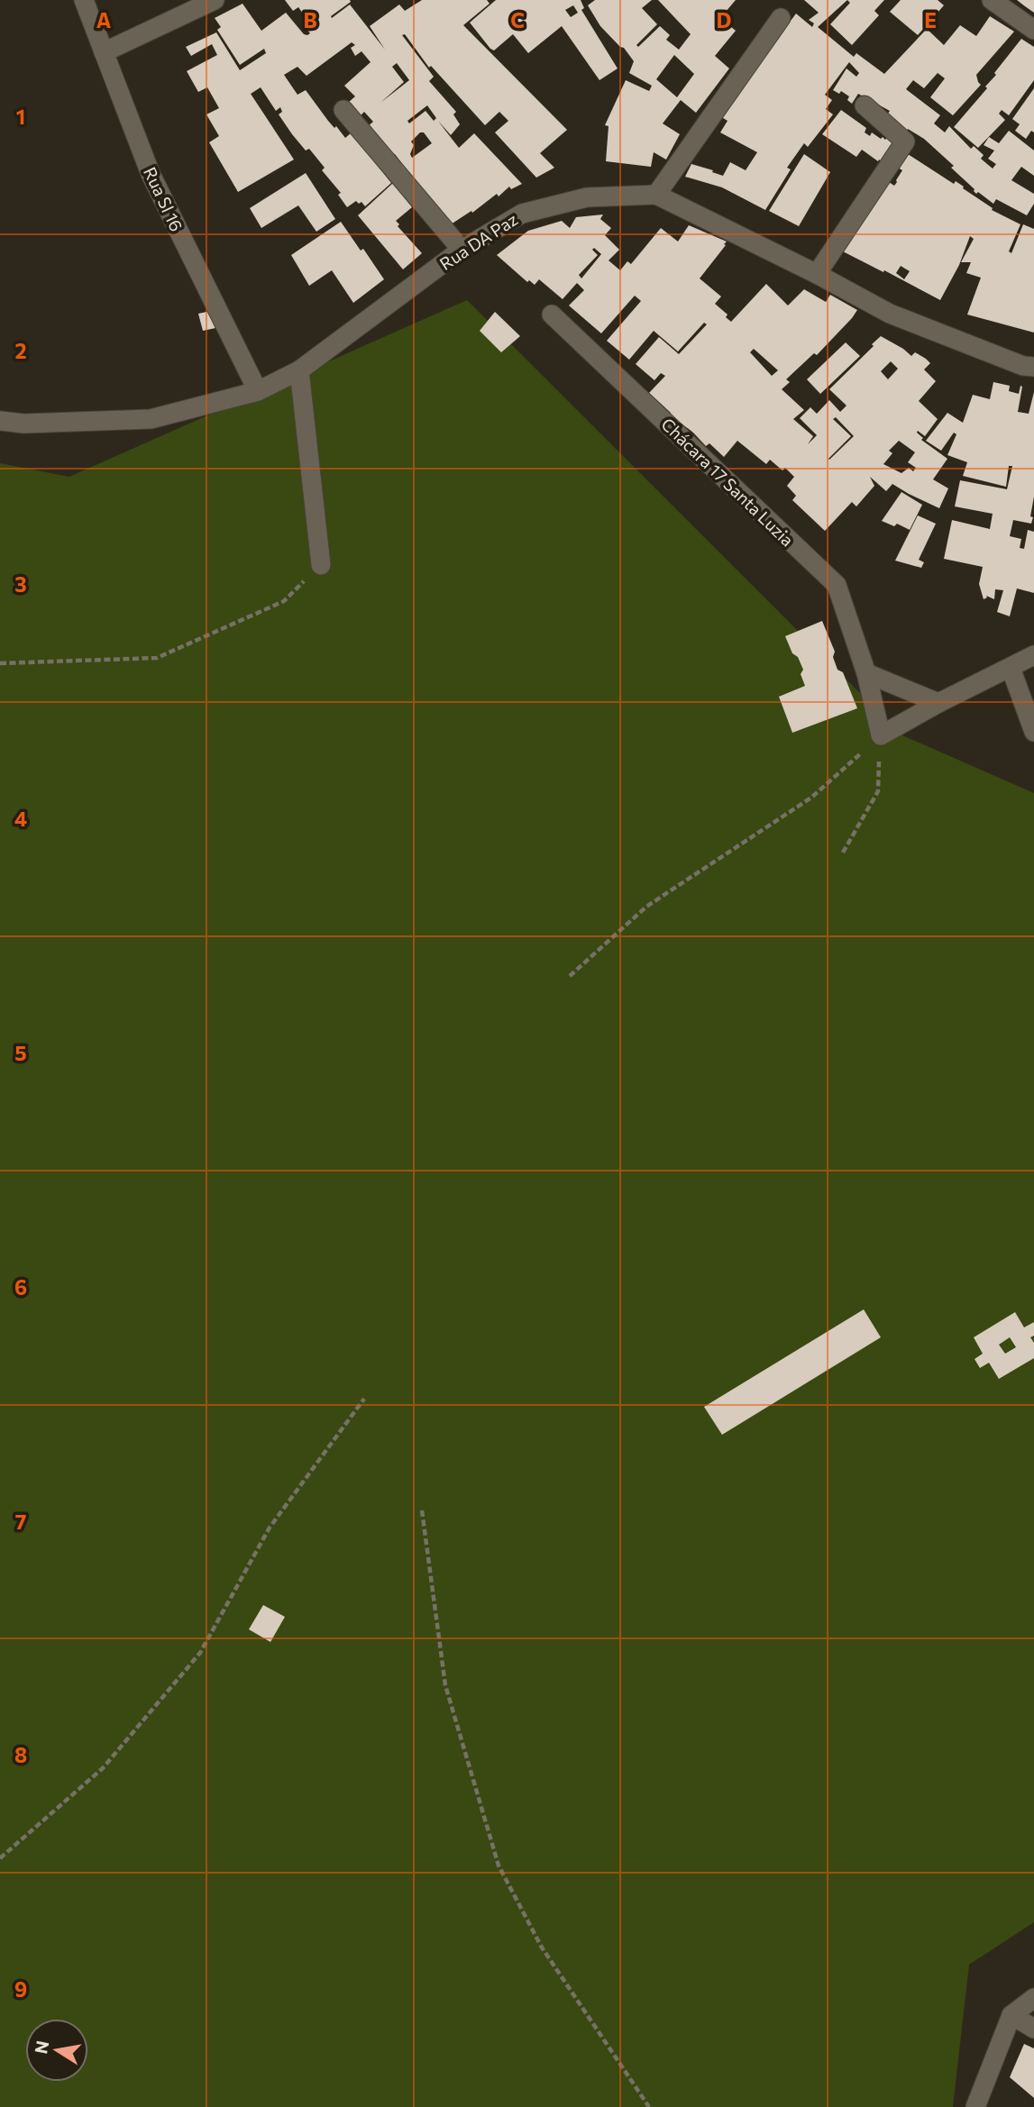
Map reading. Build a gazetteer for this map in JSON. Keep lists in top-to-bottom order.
{
  "streets": {
    "street": ["Rua Sl 16", "Rua DA Paz", "Chácara 17 Santa Luzia"]
  },
  "crossings": [
    ["Rua Sl 16", "Rua DA Paz"]
  ],
  "north": "left",
  "grid": {
    "columns": [
      "A",
      "B",
      "C",
      "D",
      "E"
    ],
    "rows": [
      "1",
      "2",
      "3",
      "4",
      "5",
      "6",
      "7",
      "8",
      "9"
    ]
  }
}
